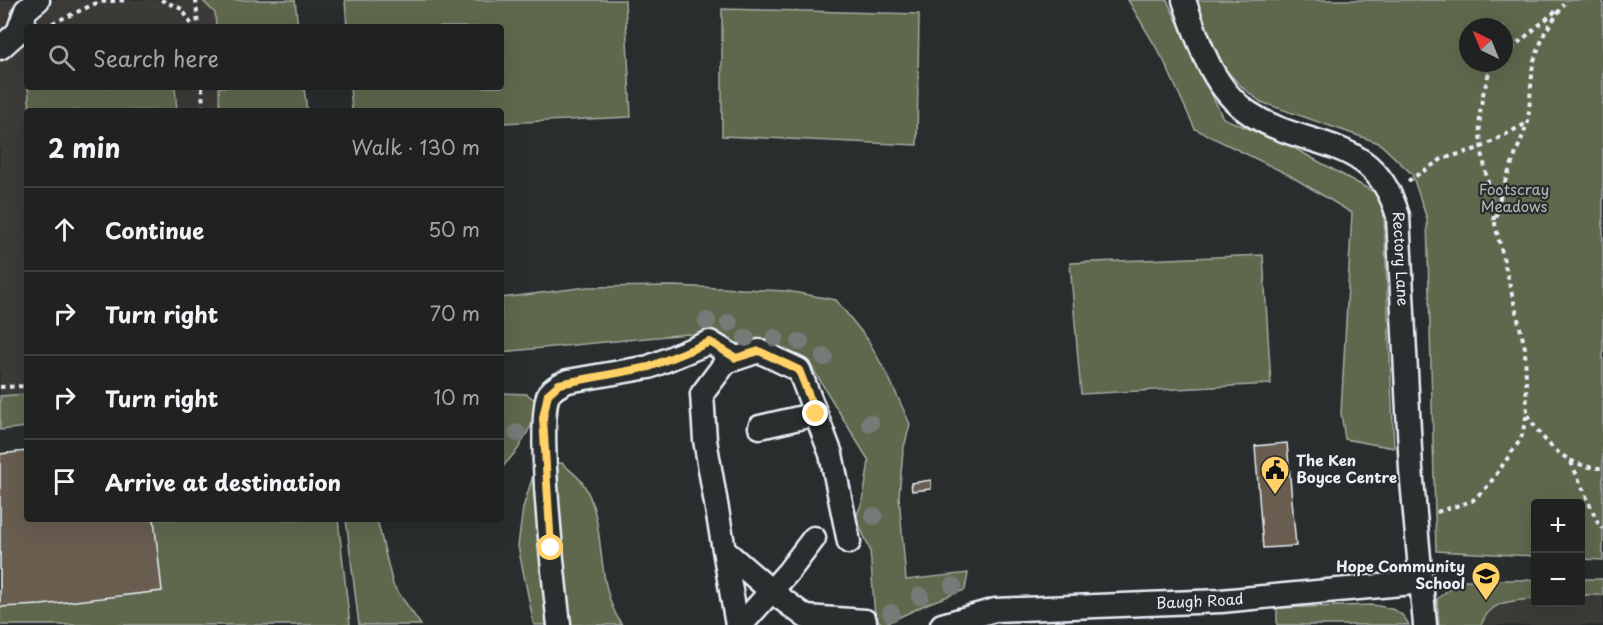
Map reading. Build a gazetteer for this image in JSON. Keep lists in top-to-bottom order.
{
  "streets": {
    "street": ["Rectory Lane", "Baugh Road"]
  },
  "crossings": [
    ["Rectory Lane", "Baugh Road"]
  ],
  "parks": ["Footscray Meadows"],
  "places": {
    "public building": ["The Ken Boyce Centre"],
    "school or university": ["Hope Community School"]
  },
  "north": "top left",
  "page": {
    "search": "Search here",
    "heading": ["2 min", "Walk · 130 m"],
    "list": [
      ["Continue", "50 m"],
      ["Turn right", "70 m"],
      ["Turn right", "10 m"],
      "Arrive at destination"
    ],
    "map_buttons": ["+", "−"]
  }
}
